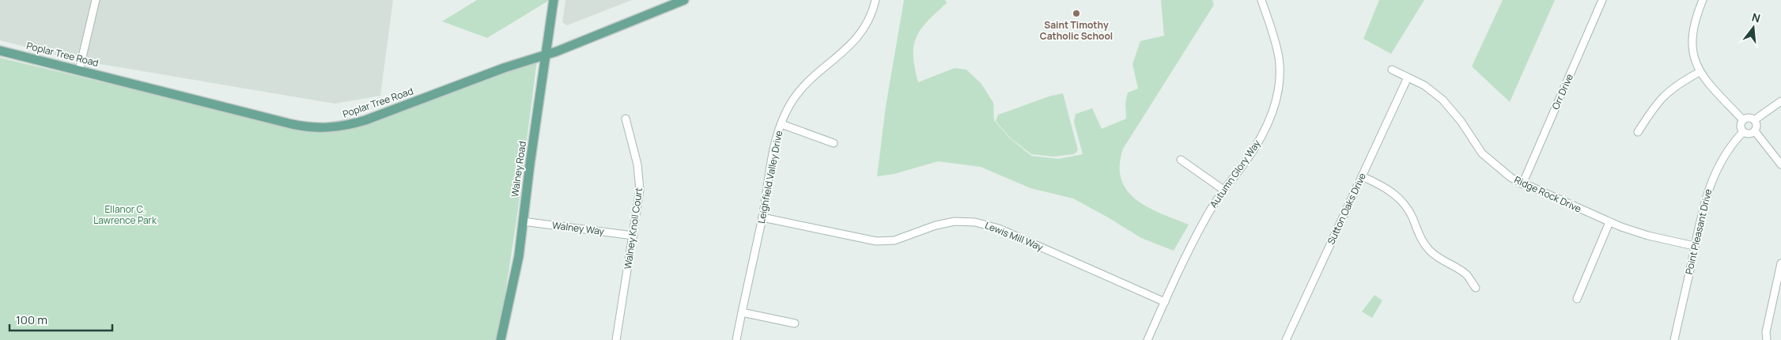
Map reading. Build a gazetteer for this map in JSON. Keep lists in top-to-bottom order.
{
  "streets": {
    "main road": ["Poplar Tree Road", "Walney Road"],
    "street": [
      "Orr Drive",
      "Autumn Glory Way",
      "Leighfield Valley Drive",
      "Ridge Rock Drive",
      "Sutton Oaks Drive",
      "Walney Way",
      "Walney Knoll Court",
      "Point Pleasant Drive",
      "Lewis Mill Way"
    ]
  },
  "crossings": [
    ["Poplar Tree Road", "Walney Road"],
    ["Orr Drive", "Ridge Rock Drive"],
    ["Walney Road", "Walney Way"],
    ["Autumn Glory Way", "Lewis Mill Way"],
    ["Leighfield Valley Drive", "Lewis Mill Way"],
    ["Ridge Rock Drive", "Sutton Oaks Drive"],
    ["Ridge Rock Drive", "Point Pleasant Drive"],
    ["Walney Way", "Walney Knoll Court"]
  ],
  "parks": ["Ellanor C. Lawrence Park"],
  "places": ["Saint Timothy Catholic School"],
  "scale_bar": "100 m",
  "north": "top"
}
